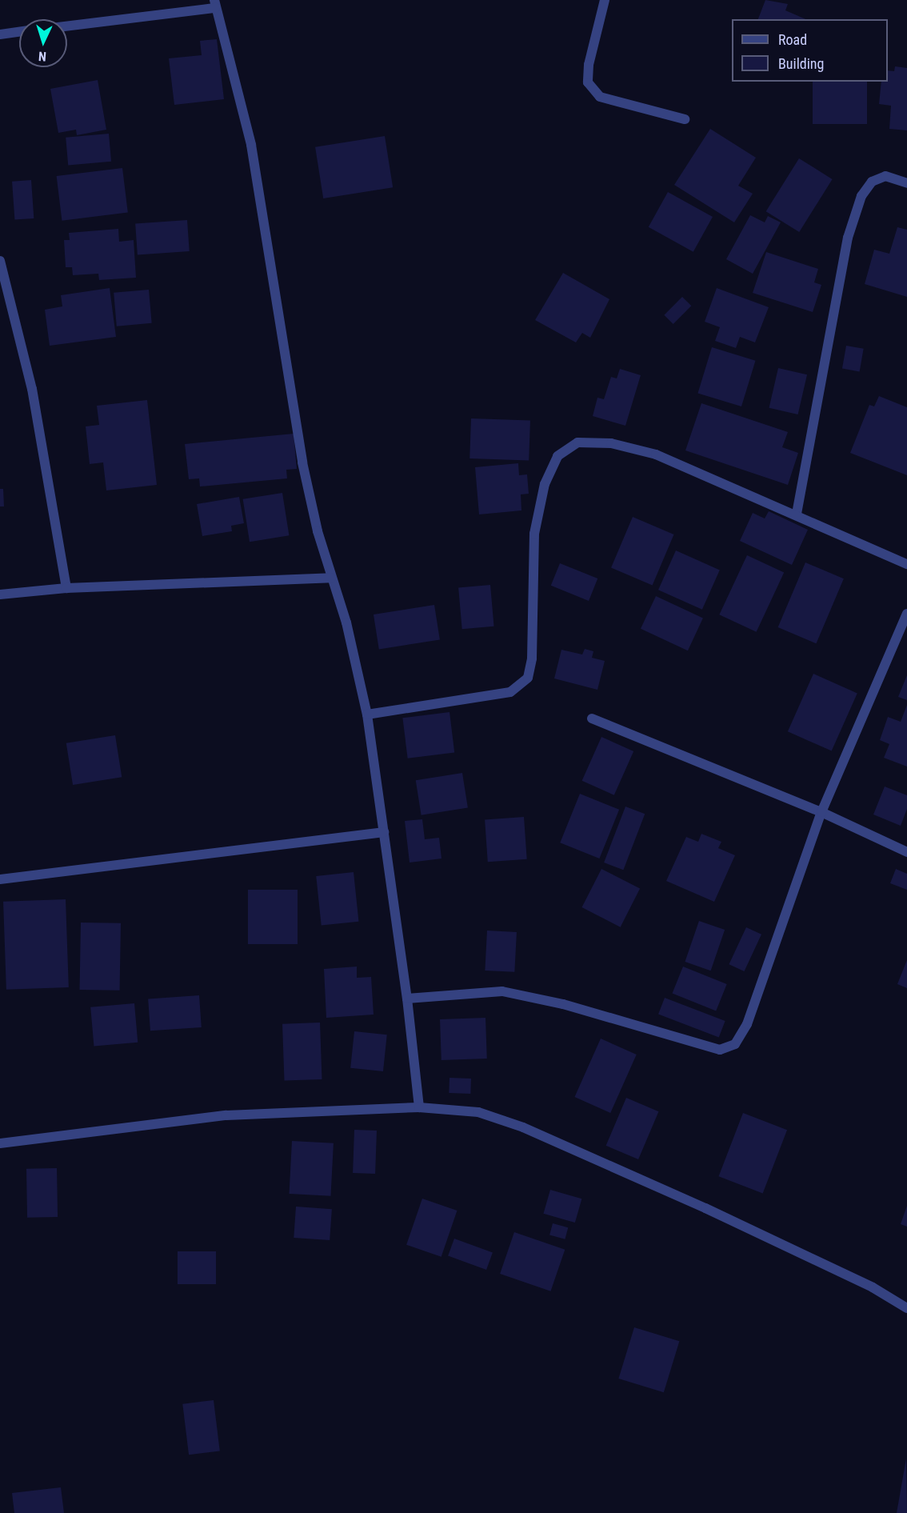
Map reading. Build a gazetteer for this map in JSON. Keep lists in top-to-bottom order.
{
  "legend": ["Road", "Building"],
  "north": "bottom"
}
